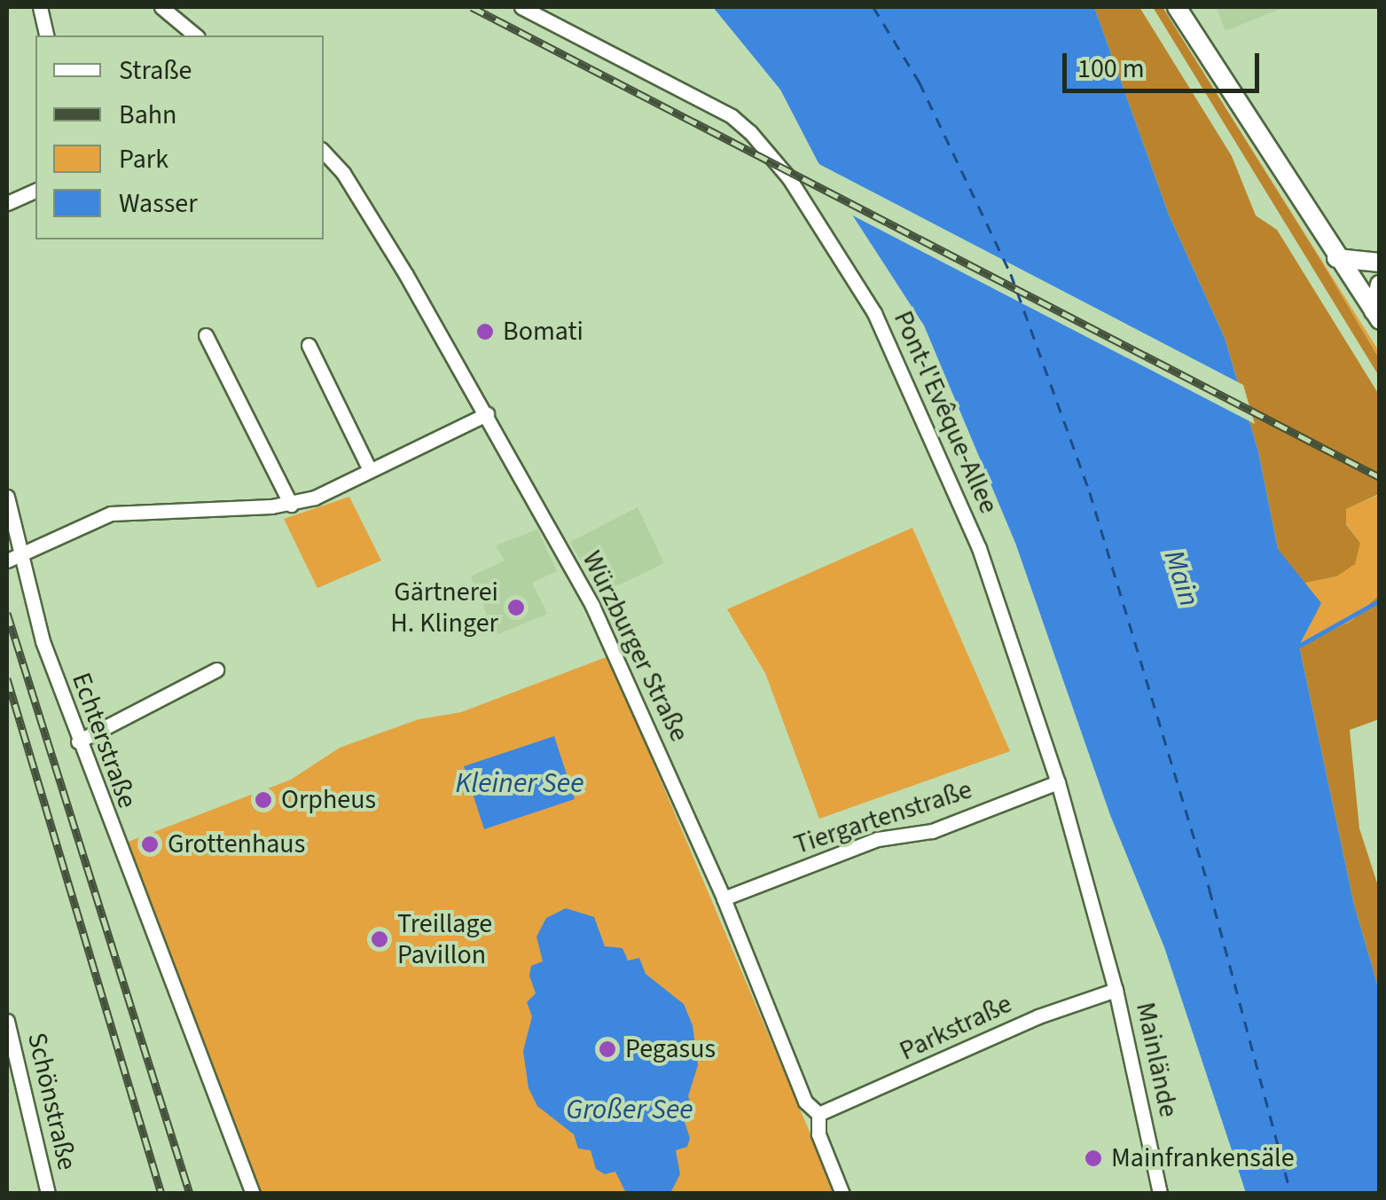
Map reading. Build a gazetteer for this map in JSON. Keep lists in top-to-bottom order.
{
  "streets": {
    "street": [
      "Pont-l'Evêque-Allee",
      "Würzburger Straße",
      "Echterstraße",
      "Tiergartenstraße",
      "Parkstraße",
      "Mainlände",
      "Schönstraße"
    ]
  },
  "crossings": [
    ["Pont-l'Evêque-Allee", "Tiergartenstraße"],
    ["Pont-l'Evêque-Allee", "Parkstraße"],
    ["Pont-l'Evêque-Allee", "Mainlände"],
    ["Würzburger Straße", "Tiergartenstraße"],
    ["Würzburger Straße", "Parkstraße"],
    ["Parkstraße", "Mainlände"]
  ],
  "water": ["Main", "Kleiner See", "Großer See"],
  "places": [
    "Bomati",
    "Gärtnerei H. Klinger",
    "Orpheus",
    "Grottenhaus",
    "Treillage Pavillon",
    "Pegasus",
    "Mainfrankensäle"
  ],
  "legend": [
    "Straße",
    "Bahn",
    "Park",
    "Wasser"
  ],
  "scale_bar": "100 m"
}
